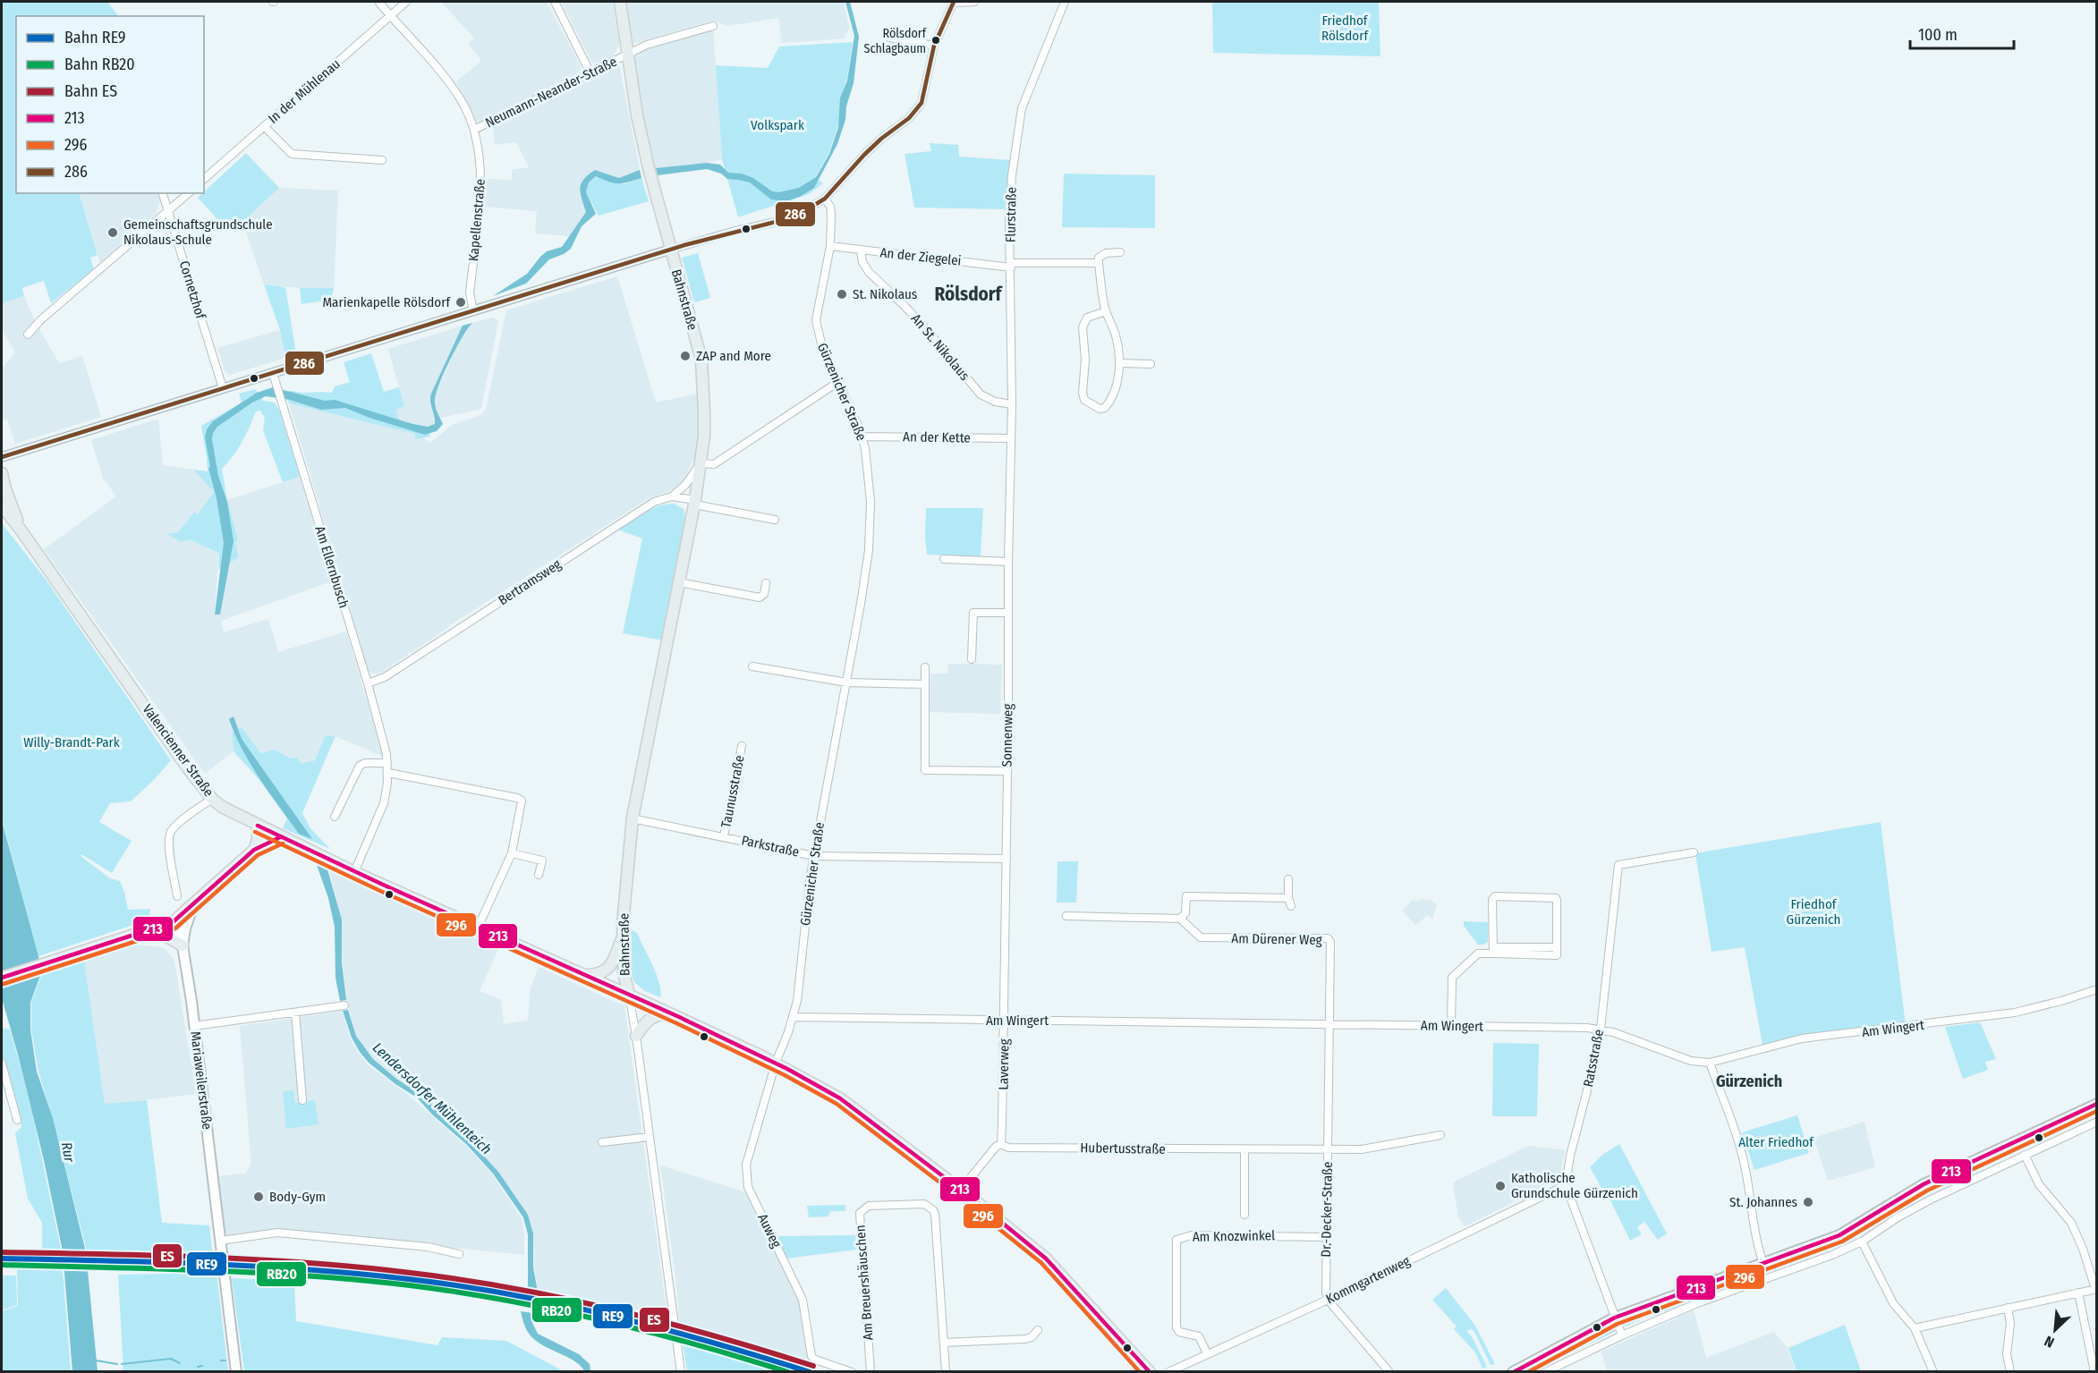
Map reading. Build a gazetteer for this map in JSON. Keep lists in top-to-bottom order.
{
  "streets": {
    "main road": ["Bahnstraße", "Valencienner Straße", "Mariaweilerstraße"],
    "street": [
      "In der Mühlenau",
      "Neumann-Neander-Straße",
      "Flurstraße",
      "Kapellenstraße",
      "An der Ziegelei",
      "Cornetzhof",
      "An St. Nikolaus",
      "Gürzenicher Straße",
      "An der Kette",
      "Am Ellernbusch",
      "Bertramsweg",
      "Sonnenweg",
      "Taunusstraße",
      "Parkstraße",
      "Am Dürener Weg",
      "Am Wingert",
      "Ratsstraße",
      "Laverweg",
      "Hubertusstraße",
      "Dr.-Decker-Straße",
      "Auweg",
      "Am Knozwinkel",
      "Kommgartenweg",
      "Am Breuershäuschen"
    ]
  },
  "crossings": [
    ["In der Mühlenau", "Kapellenstraße"],
    ["Neumann-Neander-Straße", "Kapellenstraße"],
    ["Neumann-Neander-Straße", "Bahnstraße"],
    ["Flurstraße", "An der Ziegelei"],
    ["Flurstraße", "An St. Nikolaus"],
    ["Flurstraße", "An der Kette"],
    ["Flurstraße", "Sonnenweg"],
    ["An der Ziegelei", "An St. Nikolaus"],
    ["An der Ziegelei", "Gürzenicher Straße"],
    ["Bahnstraße", "Valencienner Straße"],
    ["Bahnstraße", "Parkstraße"],
    ["Gürzenicher Straße", "An der Kette"],
    ["Gürzenicher Straße", "Valencienner Straße"],
    ["Gürzenicher Straße", "Parkstraße"],
    ["Gürzenicher Straße", "Am Wingert"],
    ["Gürzenicher Straße", "Auweg"],
    ["An der Kette", "Sonnenweg"],
    ["Am Ellernbusch", "Bertramsweg"],
    ["Am Ellernbusch", "Valencienner Straße"],
    ["Sonnenweg", "Parkstraße"],
    ["Sonnenweg", "Laverweg"],
    ["Valencienner Straße", "Auweg"],
    ["Taunusstraße", "Parkstraße"],
    ["Parkstraße", "Laverweg"],
    ["Am Dürener Weg", "Am Wingert"],
    ["Am Dürener Weg", "Dr.-Decker-Straße"],
    ["Am Wingert", "Ratsstraße"],
    ["Am Wingert", "Laverweg"],
    ["Am Wingert", "Dr.-Decker-Straße"],
    ["Ratsstraße", "Kommgartenweg"],
    ["Laverweg", "Hubertusstraße"],
    ["Hubertusstraße", "Dr.-Decker-Straße"],
    ["Dr.-Decker-Straße", "Am Knozwinkel"],
    ["Dr.-Decker-Straße", "Kommgartenweg"],
    ["Am Knozwinkel", "Kommgartenweg"]
  ],
  "districts": ["Rölsdorf", "Gürzenich"],
  "water": ["Lendersdorfer Mühlenteich", "Rur"],
  "parks": [
    "Friedhof Rölsdorf",
    "Volkspark",
    "Willy-Brandt-Park",
    "Friedhof Gürzenich",
    "Alter Friedhof"
  ],
  "places": [
    "Rölsdorf Schlagbaum",
    "Gemeinschaftsgrundschule Nikolaus-Schule",
    "St. Nikolaus",
    "Marienkapelle Rölsdorf",
    "ZAP and More",
    "Katholische Grundschule Gürzenich",
    "Body-Gym",
    "St. Johannes"
  ],
  "lines": [
    "transit line 286",
    "transit line 213",
    "transit line 296",
    "rail line ES",
    "rail line RE9",
    "rail line RB20"
  ],
  "legend": [
    "Bahn RE9",
    "Bahn RB20",
    "Bahn ES",
    "213",
    "296",
    "286"
  ],
  "scale_bar": "100 m",
  "north": "bottom left"
}
